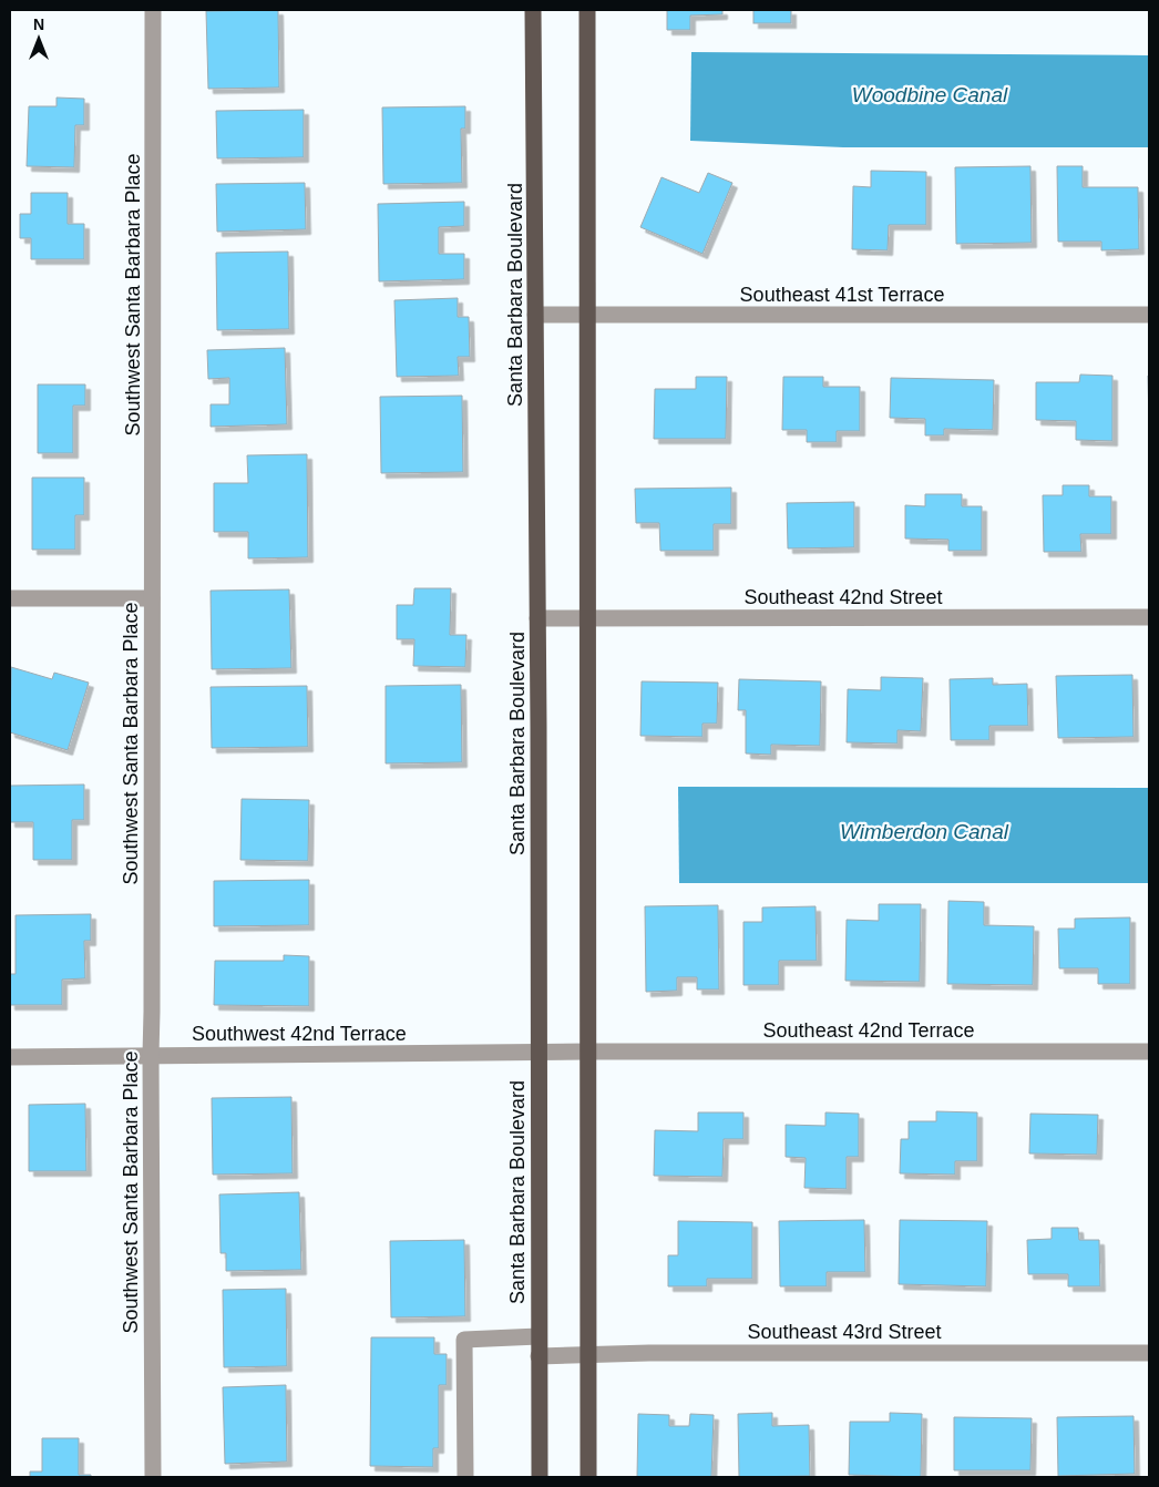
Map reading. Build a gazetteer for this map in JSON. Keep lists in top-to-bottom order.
{
  "streets": {
    "main road": ["Santa Barbara Boulevard"],
    "street": [
      "Southwest Santa Barbara Place",
      "Southeast 41st Terrace",
      "Southeast 42nd Street",
      "Southeast 42nd Terrace",
      "Southwest 42nd Terrace",
      "Southeast 43rd Street"
    ]
  },
  "crossings": [
    ["Southwest Santa Barbara Place", "Southwest 42nd Terrace"],
    ["Santa Barbara Boulevard", "Southeast 41st Terrace"],
    ["Santa Barbara Boulevard", "Southeast 42nd Street"],
    ["Santa Barbara Boulevard", "Southwest 42nd Terrace"],
    ["Santa Barbara Boulevard", "Southeast 43rd Street"],
    ["Southeast 42nd Terrace", "Southwest 42nd Terrace"]
  ],
  "water": ["Woodbine Canal", "Wimberdon Canal"],
  "north": "top"
}
